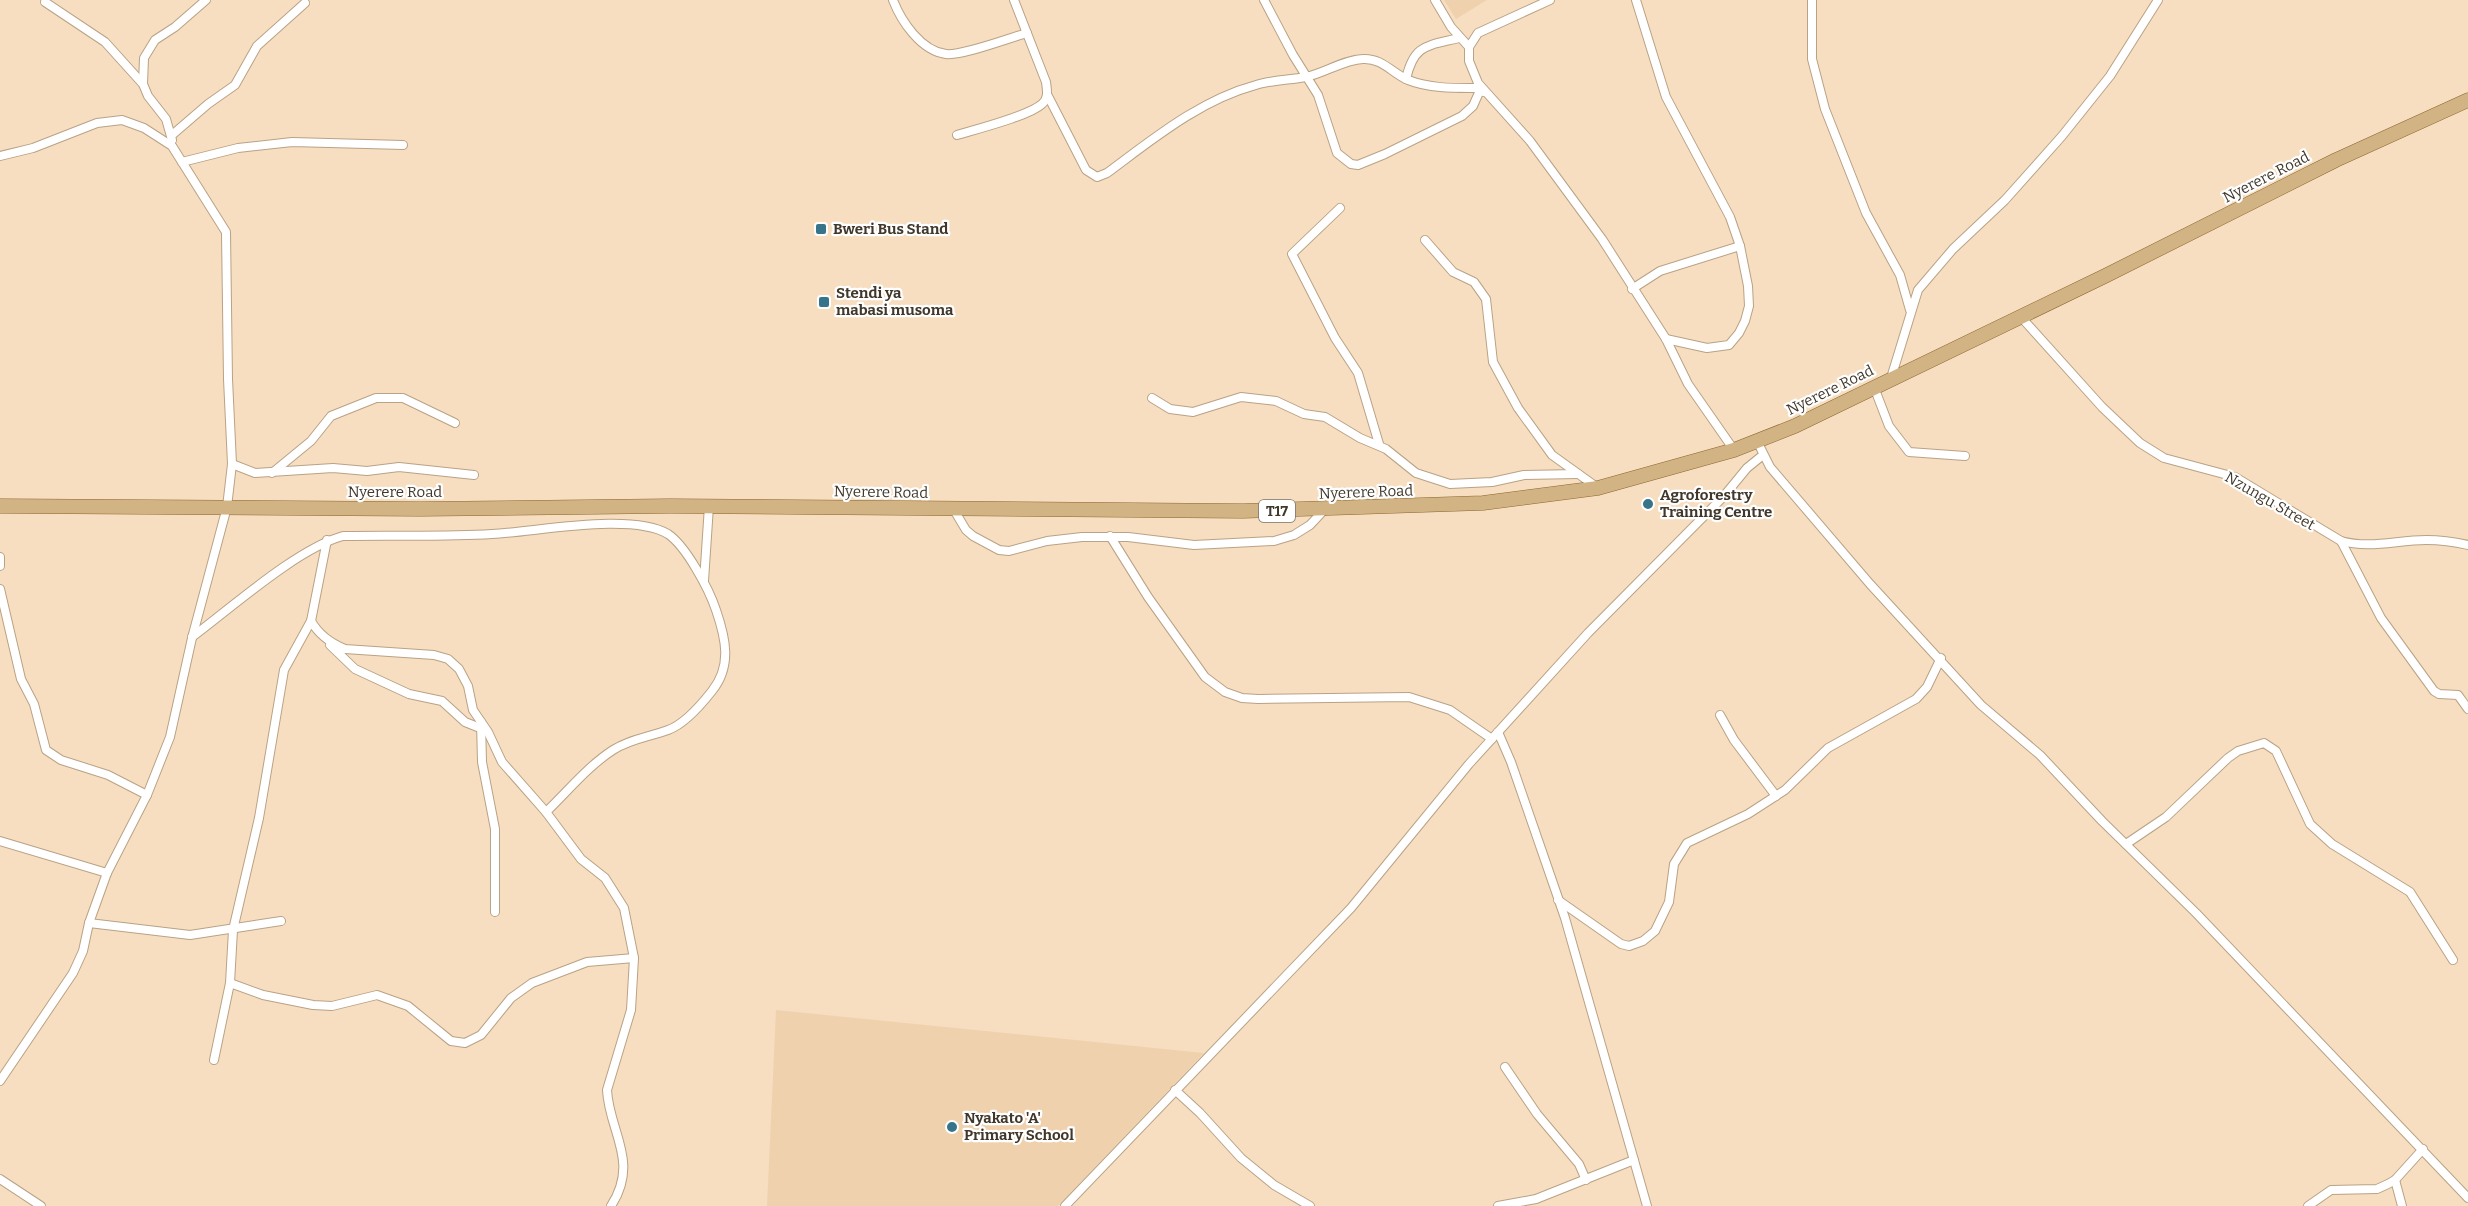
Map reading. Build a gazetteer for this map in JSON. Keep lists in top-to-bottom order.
{
  "streets": {
    "main road": ["Nyerere Road", "T17"],
    "street": ["Nzungu Street"]
  },
  "crossings": [
    ["Nyerere Road", "Nzungu Street"]
  ],
  "places": {
    "transit": ["Bweri Bus Stand", "Stendi ya mabasi musoma"],
    "other": ["Agroforestry Training Centre", "Nyakato 'A' Primary School"]
  }
}
